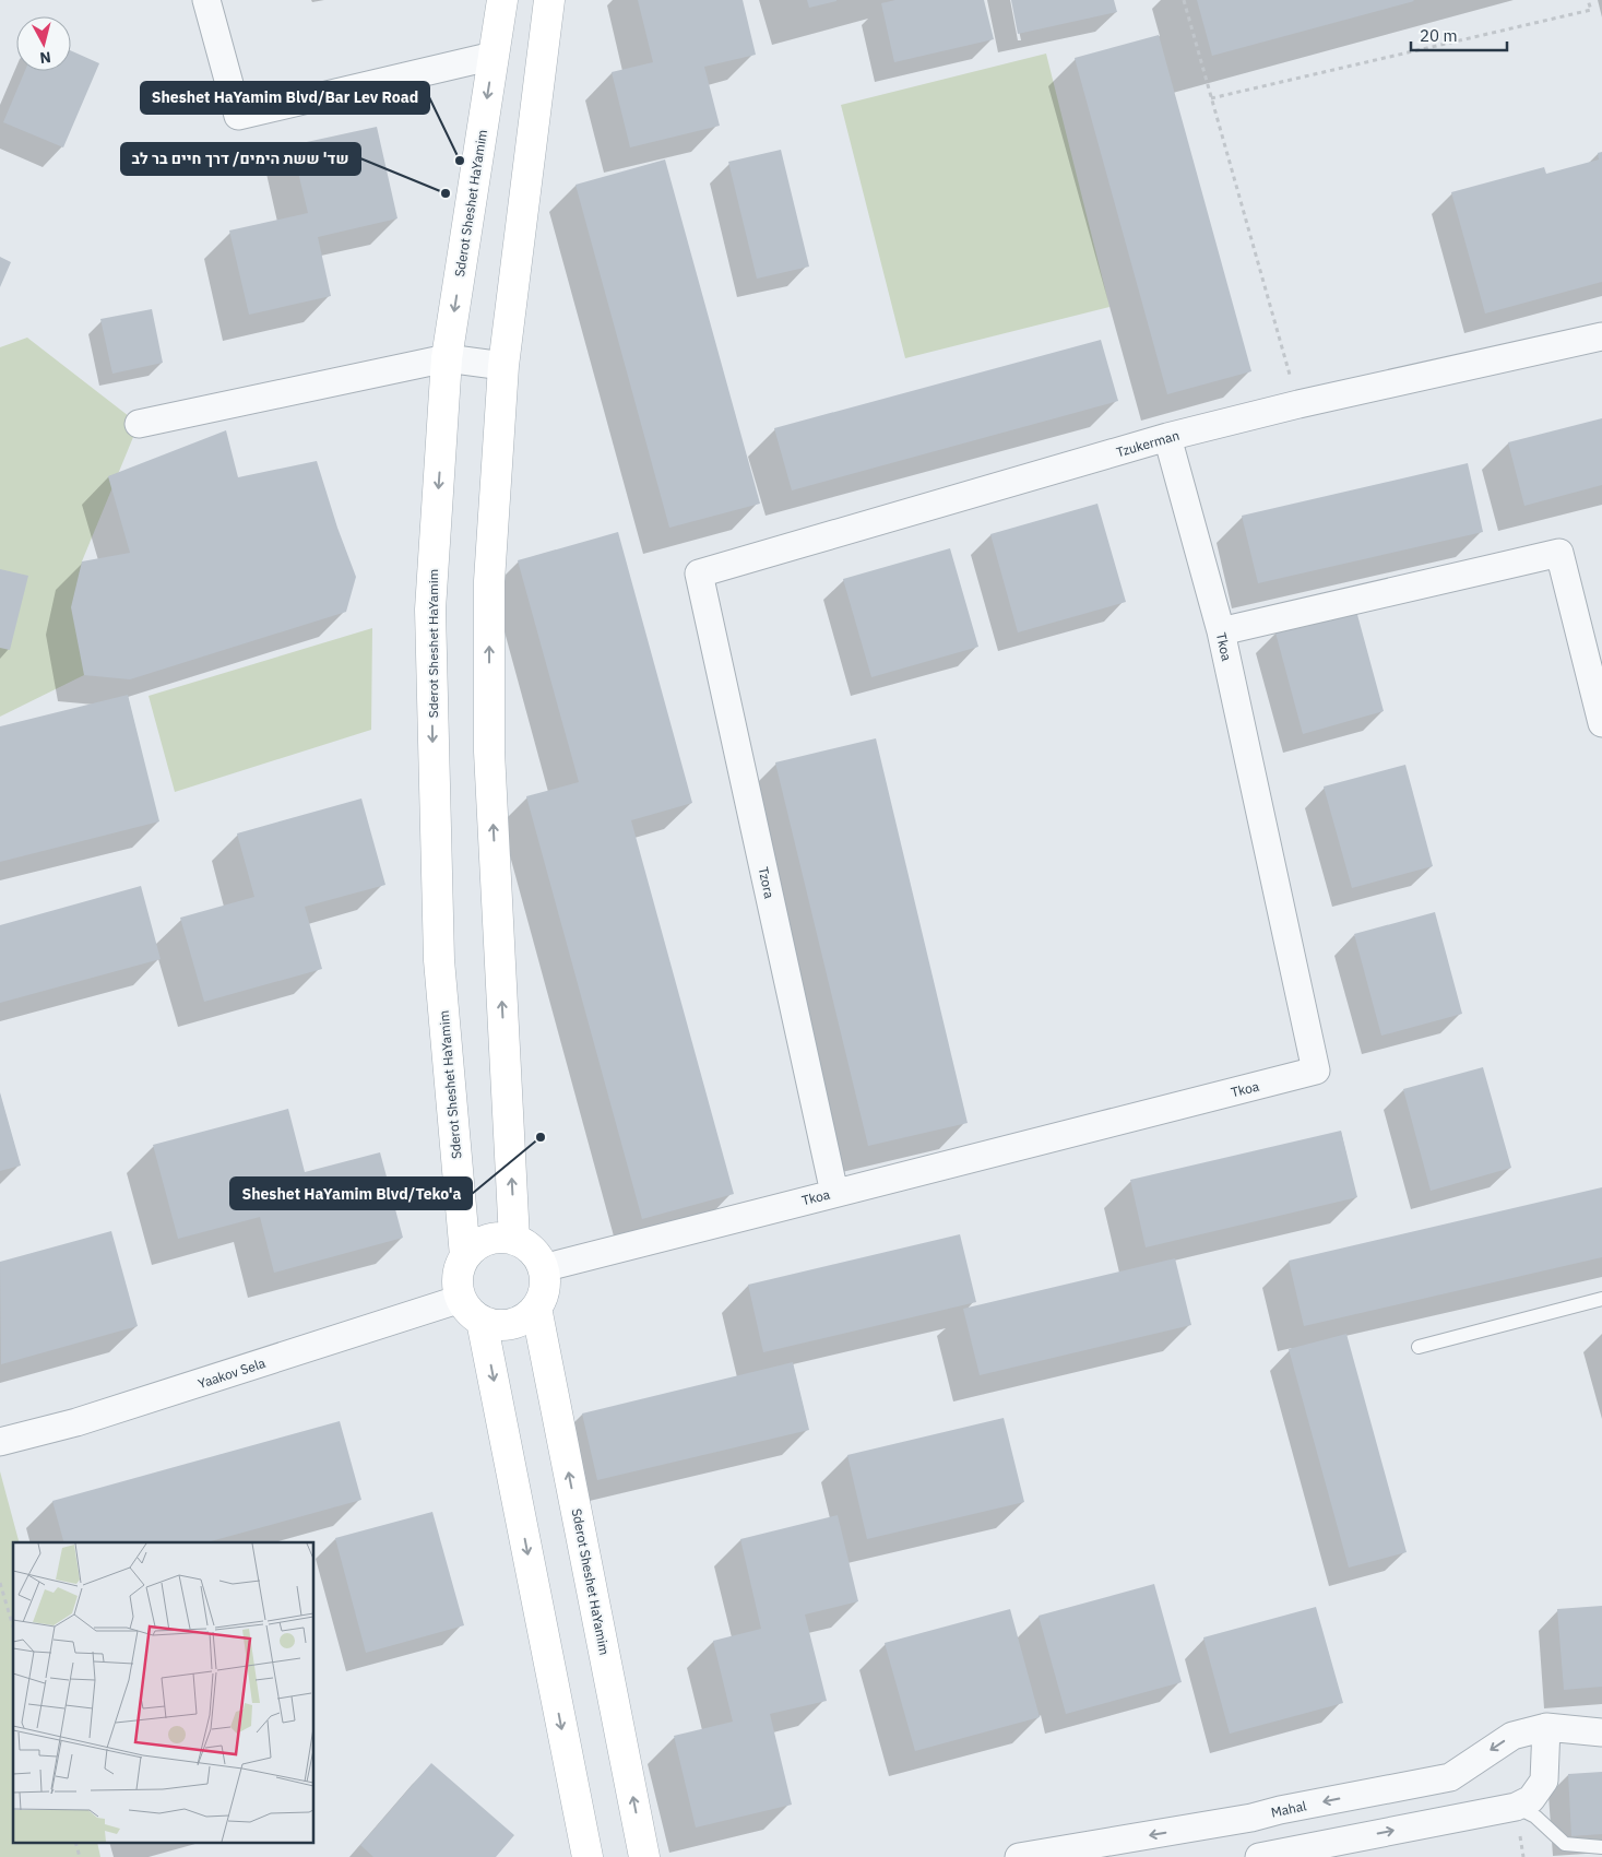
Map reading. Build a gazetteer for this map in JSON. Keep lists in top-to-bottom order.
{
  "streets": {
    "street": [
      "Sderot Sheshet HaYamim",
      "Tzukerman",
      "Tkoa",
      "Tzora",
      "Yaakov Sela",
      "Mahal"
    ]
  },
  "crossings": [
    ["Sderot Sheshet HaYamim", "Tkoa"],
    ["Sderot Sheshet HaYamim", "Yaakov Sela"],
    ["Tzukerman", "Tkoa"],
    ["Tzukerman", "Tzora"],
    ["Tkoa", "Tzora"],
    ["Tkoa", "Yaakov Sela"]
  ],
  "places": ["Sheshet HaYamim Blvd/Bar Lev Road", "שד' ששת הימים/ דרך חיים בר לב", "Sheshet HaYamim Blvd/Teko'a"],
  "scale_bar": "20 m",
  "north": "bottom"
}
